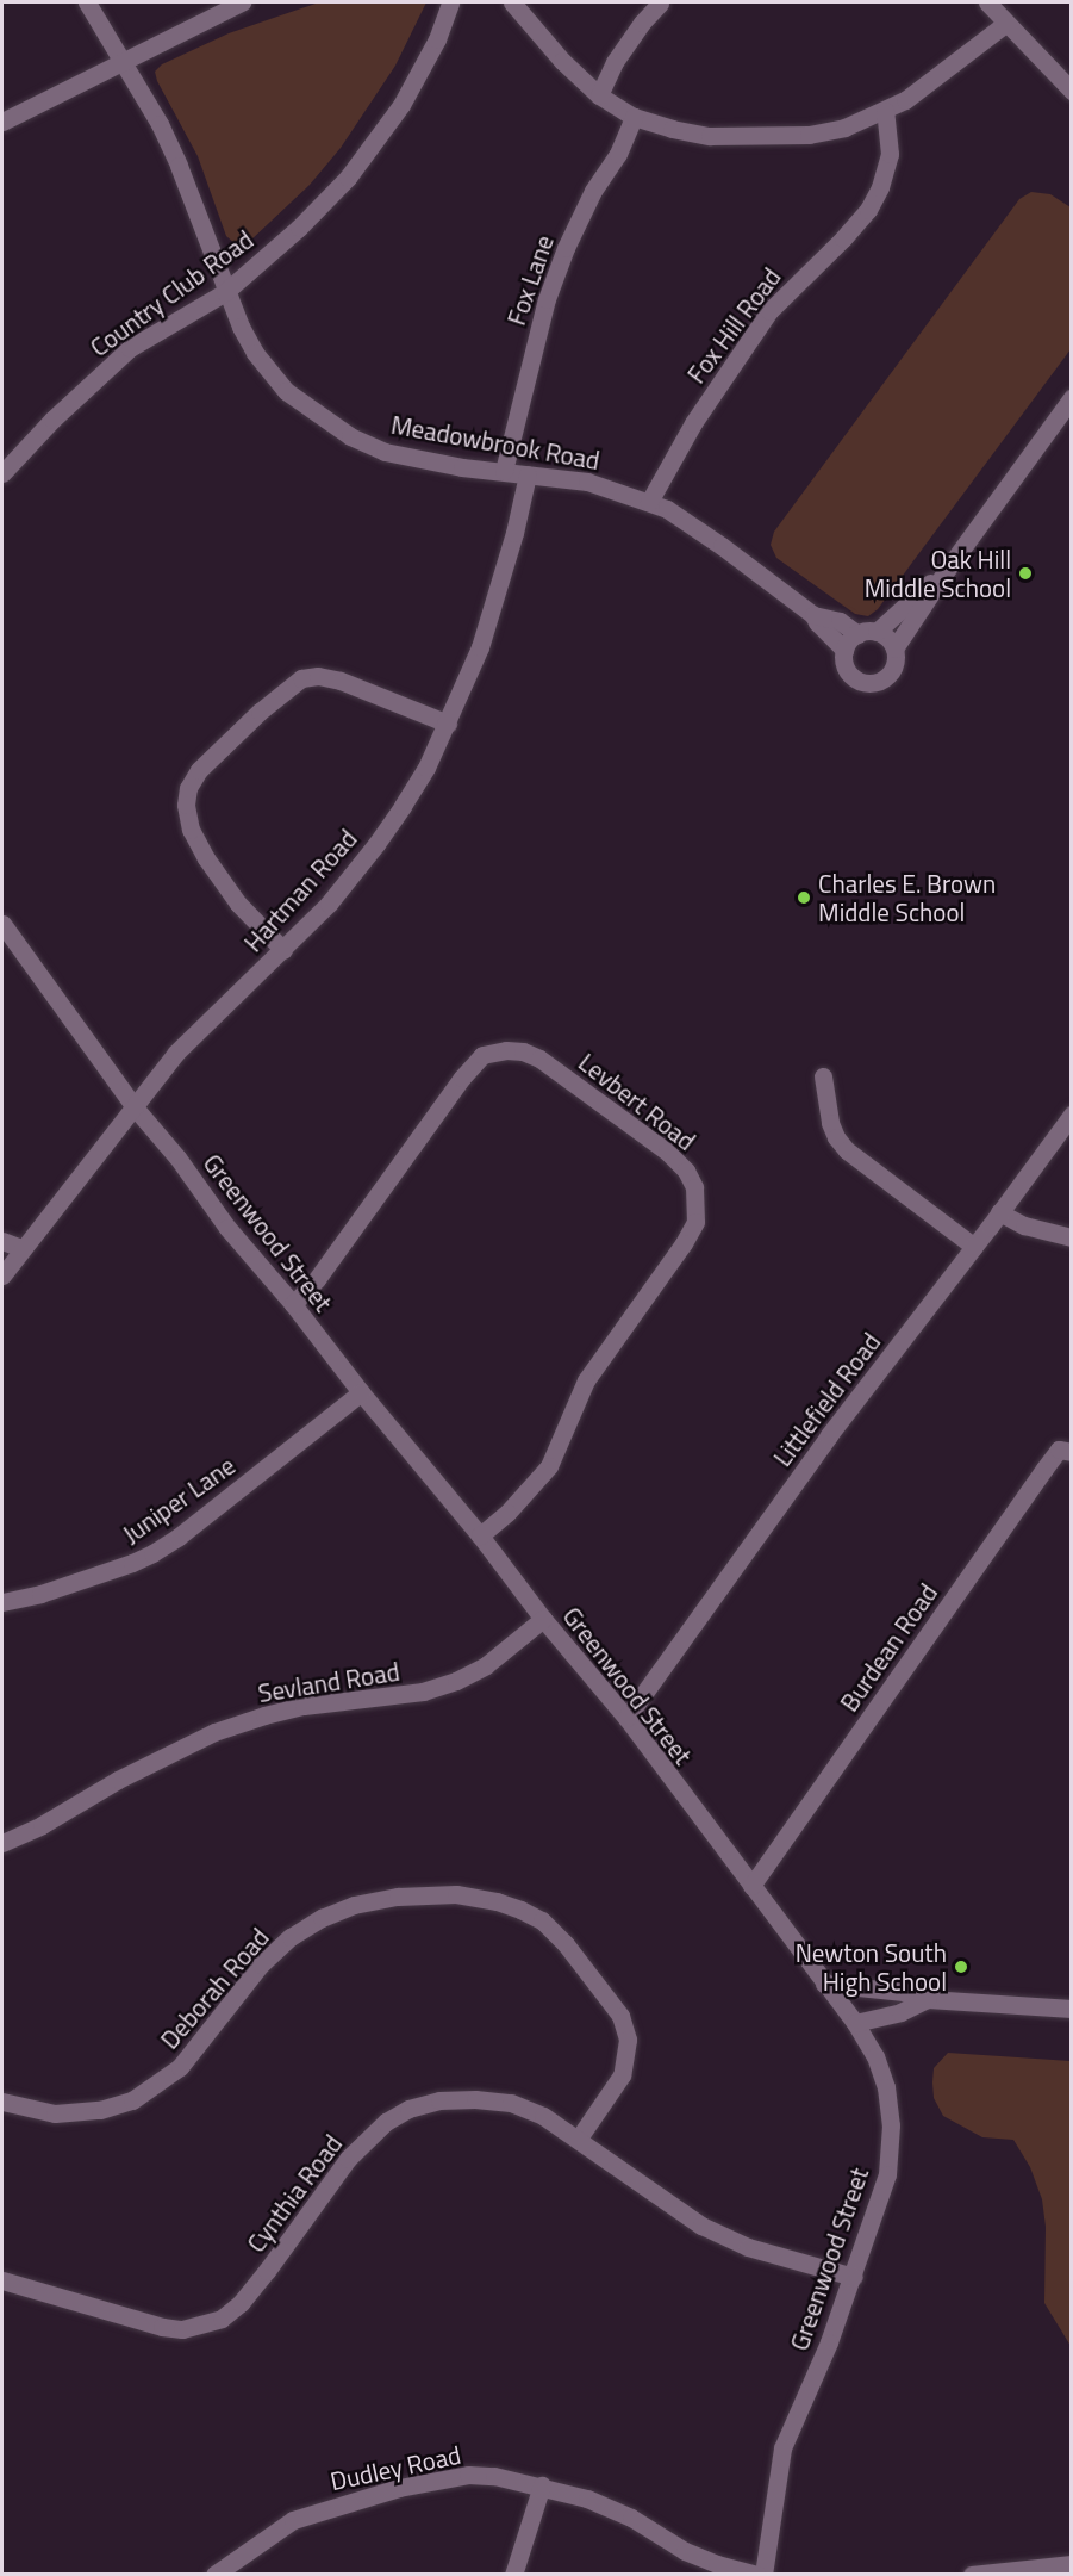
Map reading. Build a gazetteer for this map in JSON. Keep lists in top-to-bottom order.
{
  "streets": {
    "street": [
      "Fox Lane",
      "Country Club Road",
      "Fox Hill Road",
      "Meadowbrook Road",
      "Hartman Road",
      "Levbert Road",
      "Greenwood Street",
      "Littlefield Road",
      "Juniper Lane",
      "Burdean Road",
      "Sevland Road",
      "Deborah Road",
      "Cynthia Road",
      "Dudley Road"
    ]
  },
  "crossings": [
    ["Fox Lane", "Meadowbrook Road"],
    ["Country Club Road", "Meadowbrook Road"],
    ["Fox Hill Road", "Meadowbrook Road"],
    ["Meadowbrook Road", "Hartman Road"],
    ["Hartman Road", "Greenwood Street"],
    ["Levbert Road", "Greenwood Street"],
    ["Greenwood Street", "Littlefield Road"],
    ["Greenwood Street", "Juniper Lane"],
    ["Greenwood Street", "Burdean Road"],
    ["Greenwood Street", "Sevland Road"],
    ["Greenwood Street", "Cynthia Road"],
    ["Deborah Road", "Cynthia Road"]
  ],
  "places": ["Oak Hill Middle School", "Charles E. Brown Middle School", "Newton South High School"]
}
